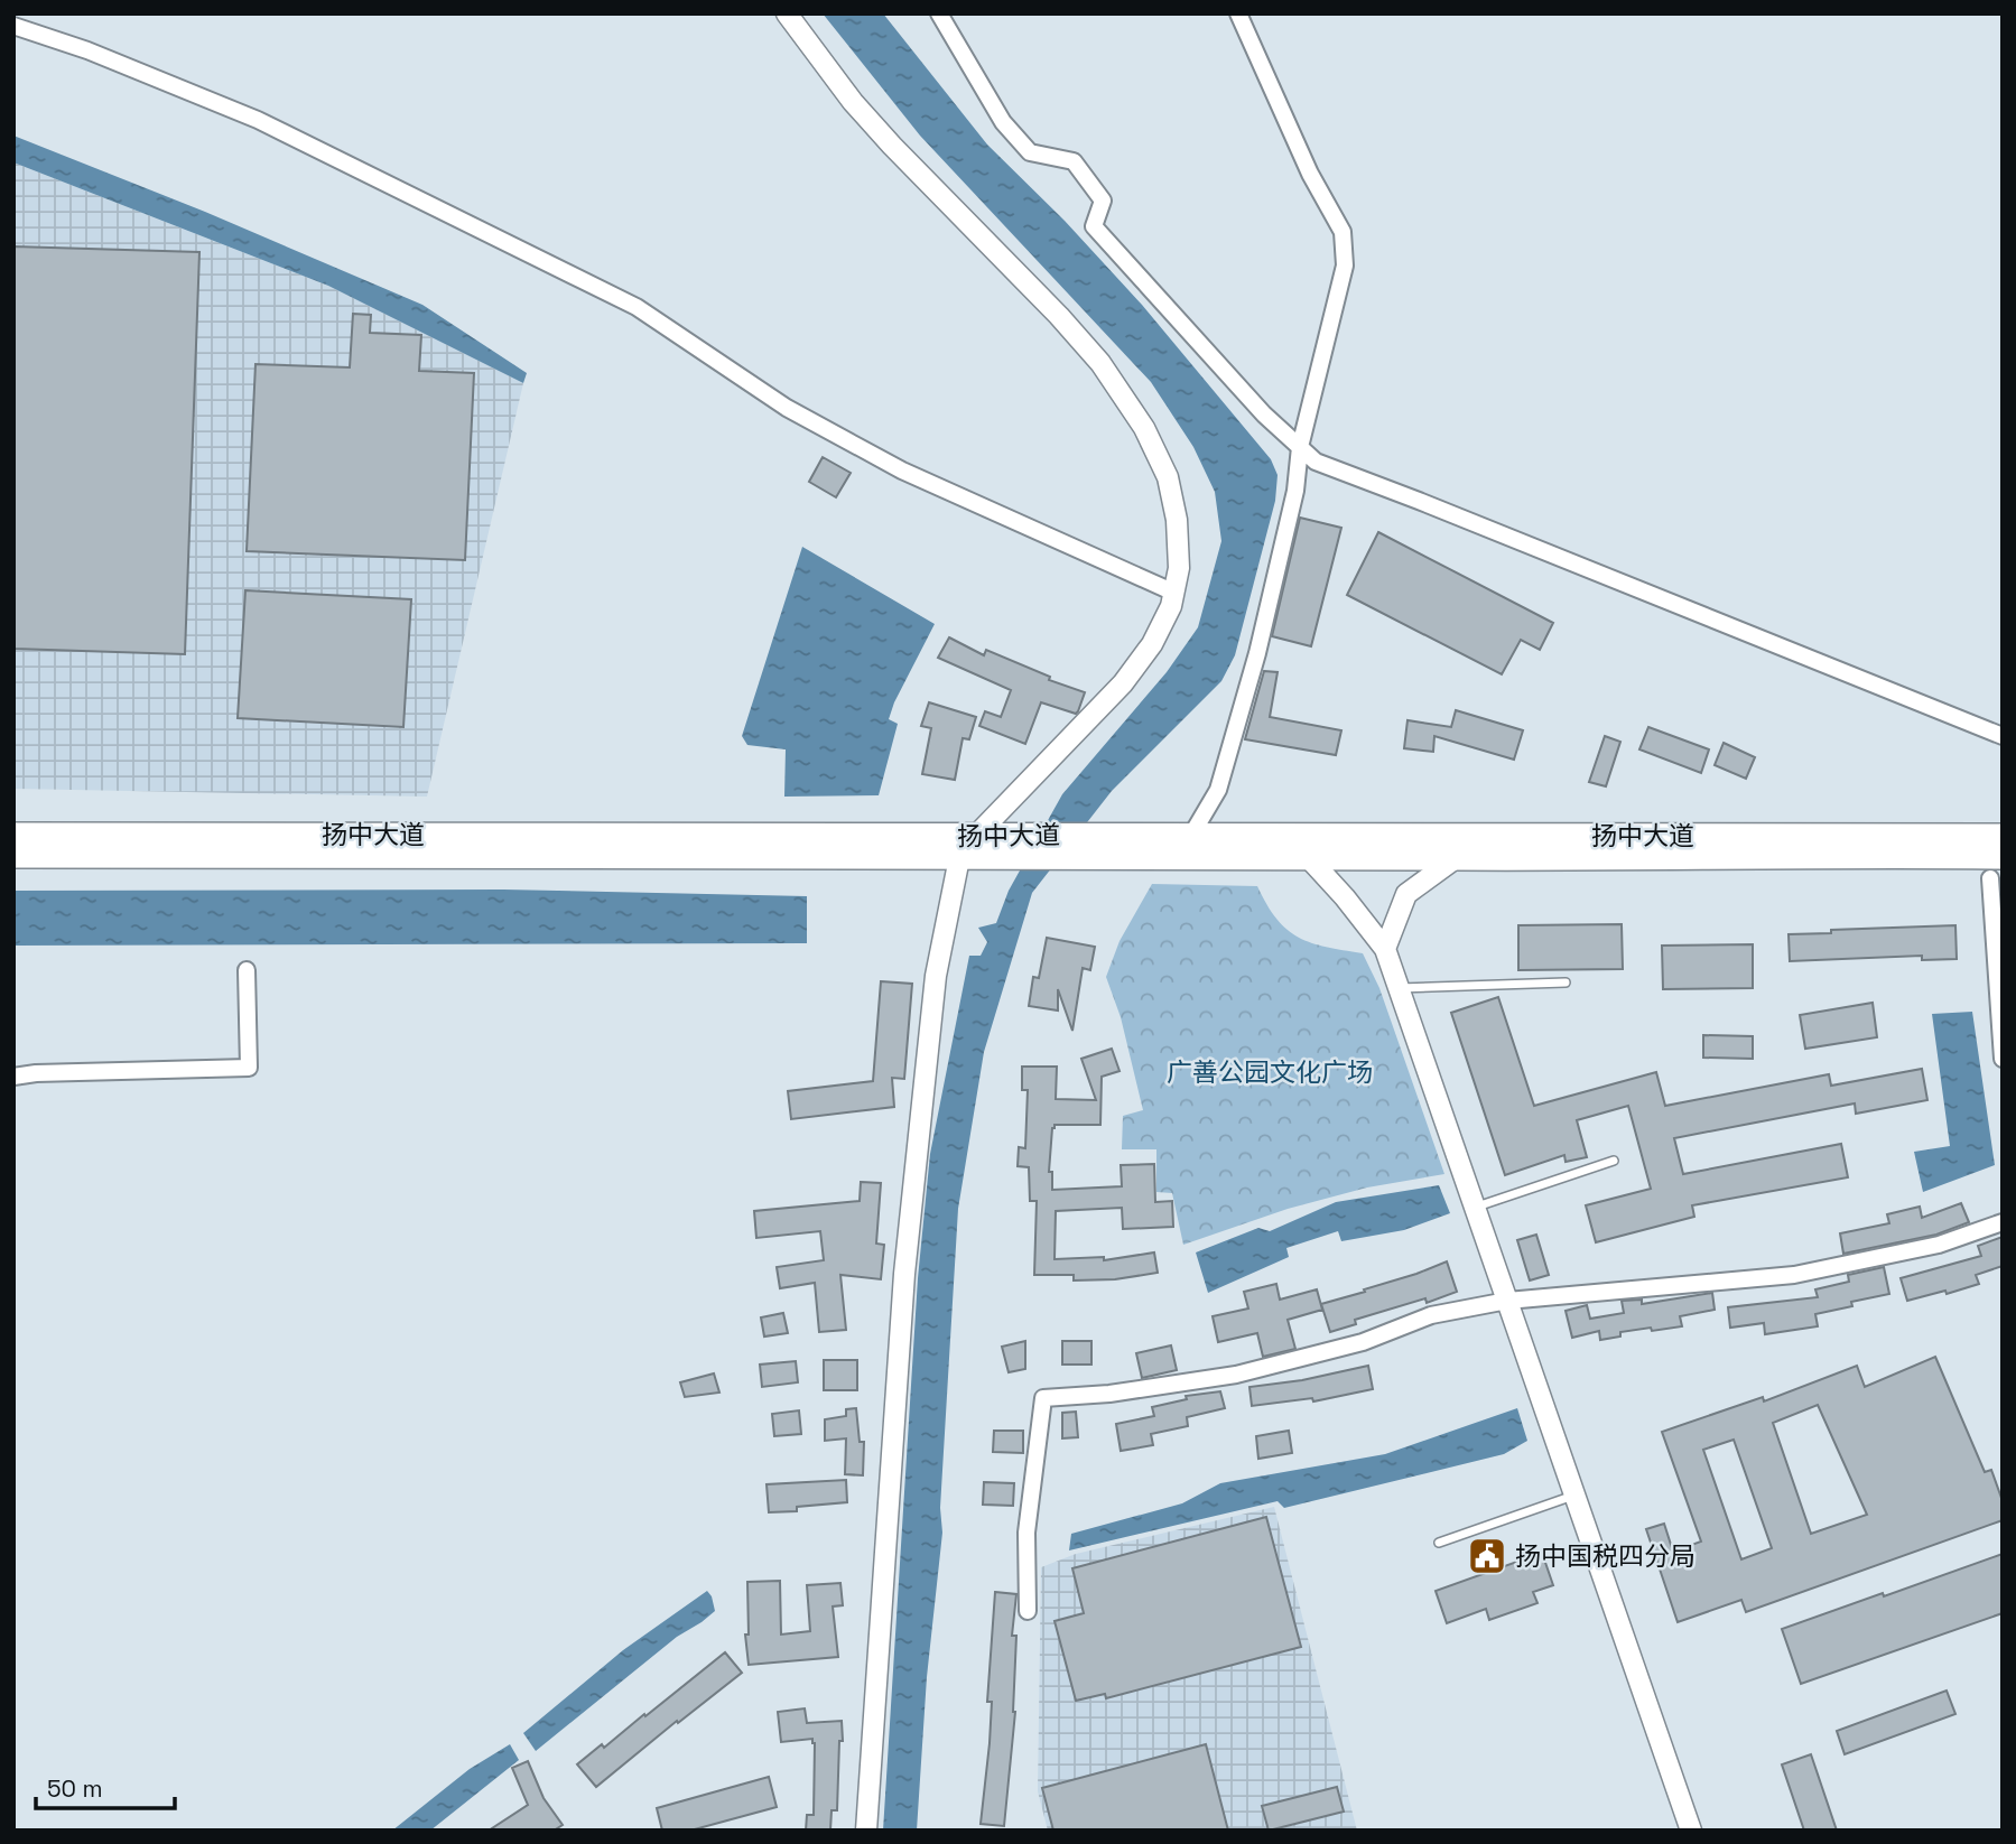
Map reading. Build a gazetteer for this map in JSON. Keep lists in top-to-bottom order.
{
  "streets": {
    "main road": ["扬中大道"]
  },
  "parks": ["广善公园文化广场"],
  "places": {
    "public building": ["扬中国税四分局"]
  },
  "scale_bar": "50 m"
}
